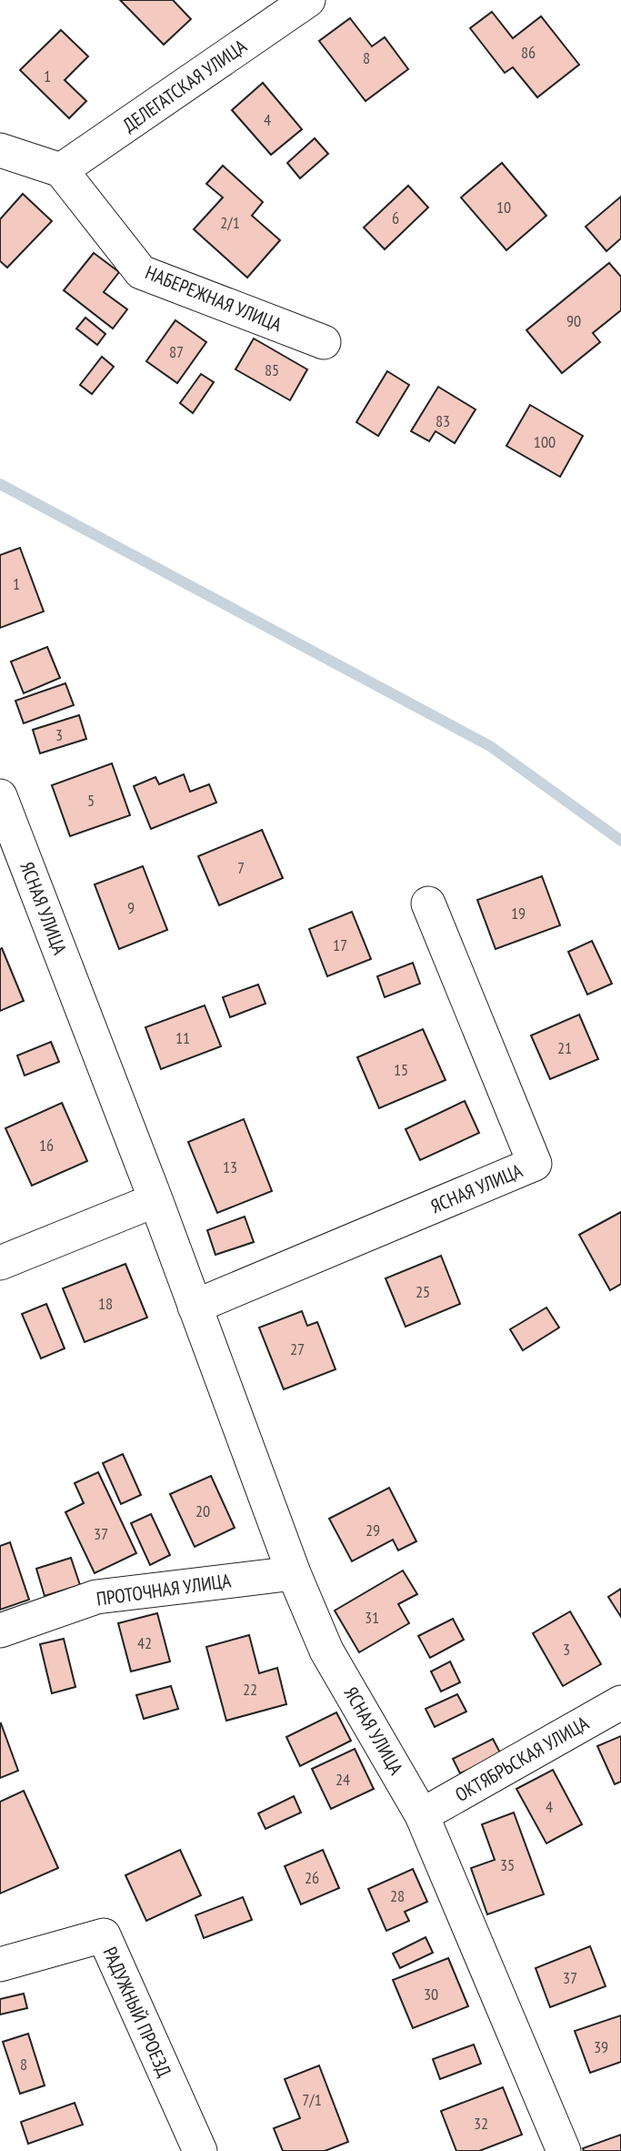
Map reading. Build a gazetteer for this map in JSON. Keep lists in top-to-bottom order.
{
  "streets": {
    "street": [
      "ДЕЛЕГАТСКАЯ УЛИЦА",
      "НАБЕРЕЖНАЯ УЛИЦА",
      "ЯСНАЯ УЛИЦА",
      "ПРОТОЧНАЯ УЛИЦА",
      "ОКТЯБРЬСКАЯ УЛИЦА",
      "РАДУЖНЫЙ ПРОЕЗД"
    ]
  },
  "crossings": [
    ["ДЕЛЕГАТСКАЯ УЛИЦА", "НАБЕРЕЖНАЯ УЛИЦА"],
    ["ЯСНАЯ УЛИЦА", "ПРОТОЧНАЯ УЛИЦА"],
    ["ЯСНАЯ УЛИЦА", "ОКТЯБРЬСКАЯ УЛИЦА"]
  ],
  "house_numbers": [
    "86",
    "8",
    "1",
    "4",
    "10",
    "6",
    "2/1",
    "90",
    "87",
    "85",
    "83",
    "100",
    "1",
    "3",
    "5",
    "7",
    "9",
    "19",
    "17",
    "11",
    "21",
    "15",
    "16",
    "13",
    "25",
    "18",
    "27",
    "20",
    "29",
    "37",
    "31",
    "42",
    "3",
    "22",
    "24",
    "4",
    "35",
    "26",
    "28",
    "37",
    "30",
    "39",
    "8",
    "7/1",
    "32"
  ]
}
